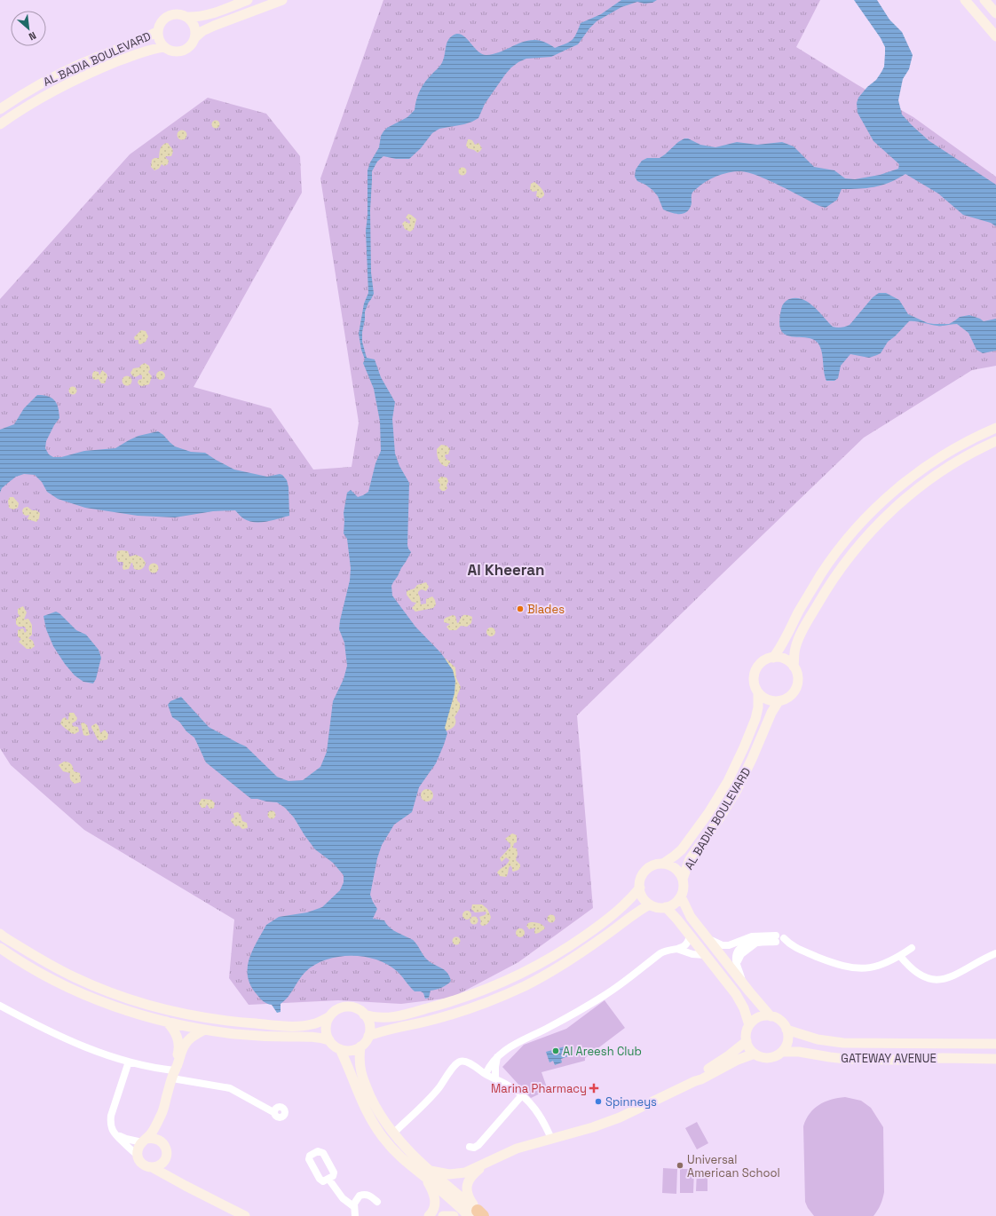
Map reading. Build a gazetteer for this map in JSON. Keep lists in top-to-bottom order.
{
  "streets": {
    "street": ["AL BADIA BOULEVARD", "GATEWAY AVENUE"]
  },
  "districts": ["Al Kheeran"],
  "places": {
    "other": [
      "Blades",
      "Al Areesh Club",
      "Spinneys",
      "Universal American School"
    ],
    "health": ["Marina Pharmacy"]
  },
  "north": "bottom right"
}
